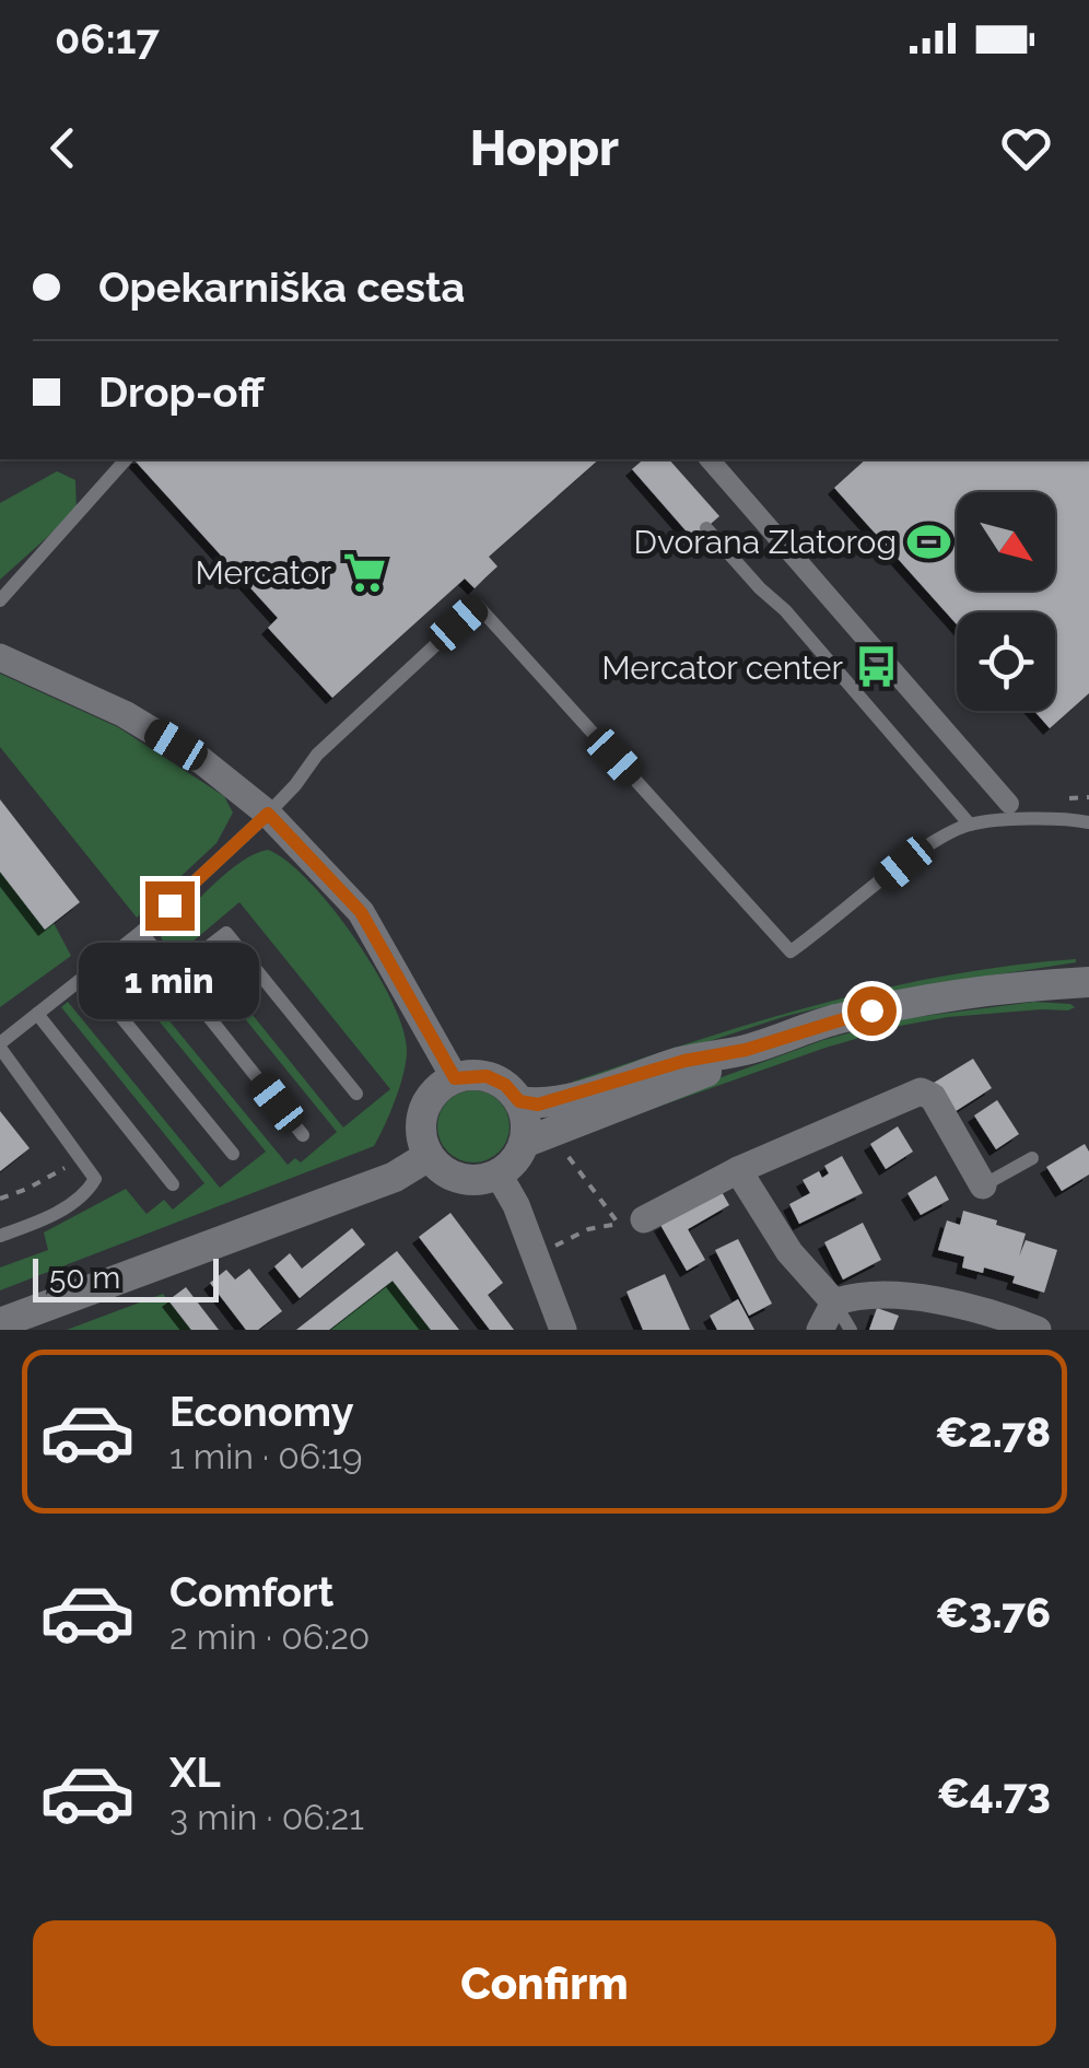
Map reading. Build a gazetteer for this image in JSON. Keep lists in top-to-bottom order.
{
  "places": {
    "sports": ["Dvorana Zlatorog"],
    "supermarket": ["Mercator"],
    "bus stop": ["Mercator center"]
  },
  "scale_bar": "50 m",
  "north": "bottom right",
  "page": {
    "status": "06:17",
    "header": "Hoppr",
    "banner": ["Opekarniška cesta", "Drop-off"],
    "bubble": "1 min",
    "scale": "50 m",
    "list": [
      {
        "name": "Economy",
        "note": "1 min · 06:19",
        "value": "€2.78"
      },
      {
        "name": "Comfort",
        "note": "2 min · 06:20",
        "value": "€3.76"
      },
      {
        "name": "XL",
        "note": "3 min · 06:21",
        "value": "€4.73"
      }
    ],
    "buttons": "Confirm"
  }
}
